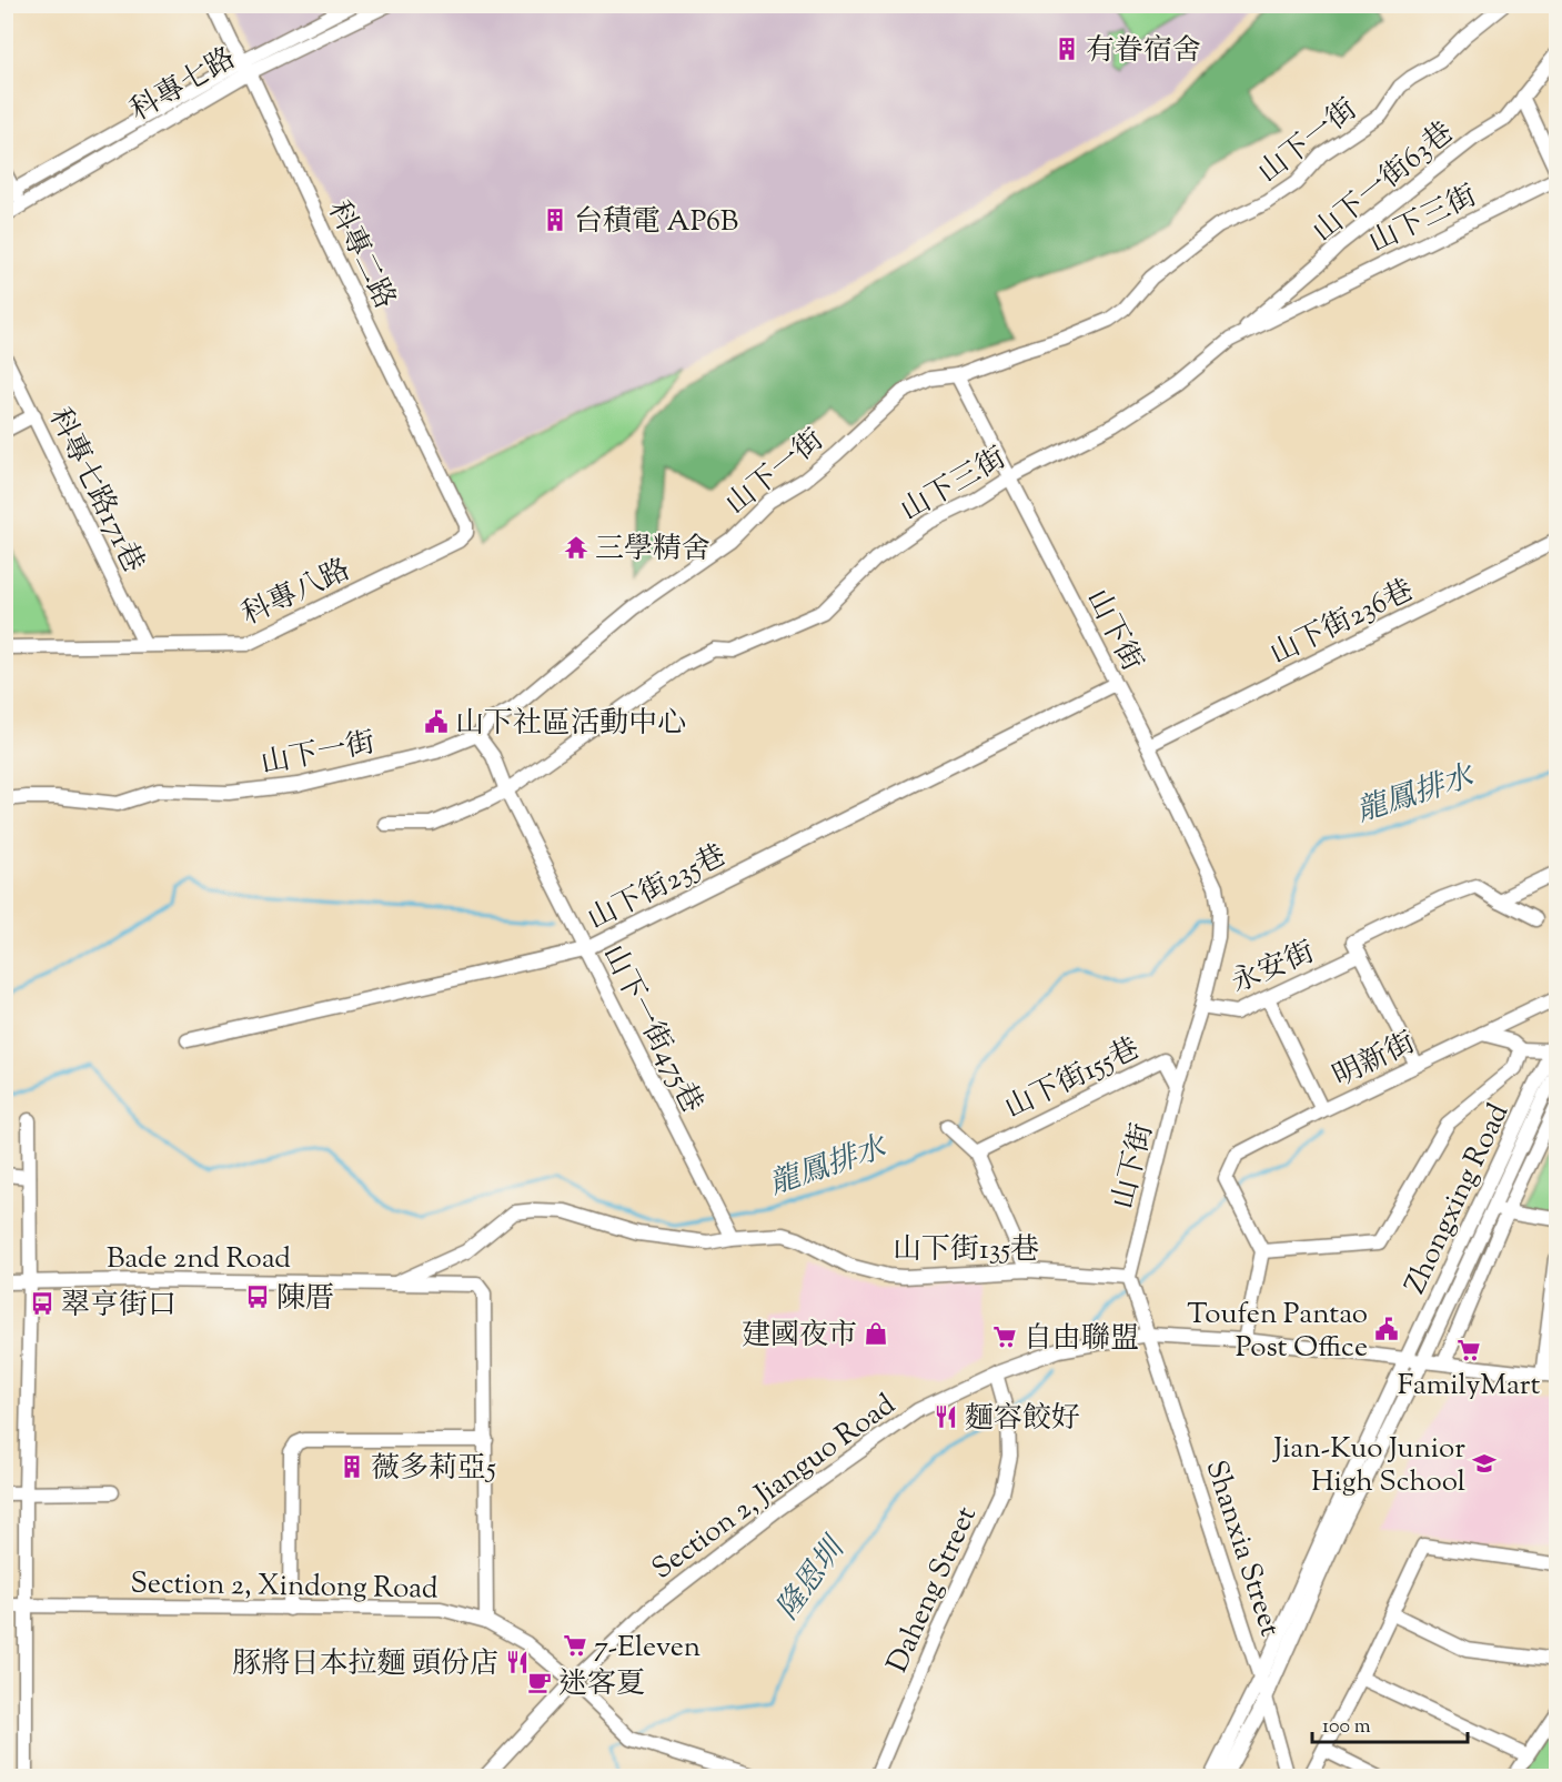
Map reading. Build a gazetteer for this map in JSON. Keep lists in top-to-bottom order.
{
  "streets": {
    "street": [
      "科專七路",
      "山下一街",
      "山下一街63巷",
      "山下三街",
      "科專二路",
      "科專七路171巷",
      "科專八路",
      "山下街236巷",
      "山下街",
      "山下街235巷",
      "永安街",
      "山下一街475巷",
      "明新街",
      "山下街155巷",
      "Zhongxing Road",
      "山下街135巷",
      "Bade 2nd Road",
      "Section 2, Jianguo Road",
      "Shanxia Street",
      "Section 2, Xindong Road",
      "Daheng Street"
    ]
  },
  "crossings": [
    ["科專七路", "科專二路"],
    ["山下一街", "山下街"],
    ["山下一街", "山下一街475巷"],
    ["山下一街63巷", "山下三街"],
    ["山下三街", "山下街"],
    ["山下三街", "山下一街475巷"],
    ["科專二路", "科專八路"],
    ["科專七路171巷", "科專八路"],
    ["山下街236巷", "山下街"],
    ["山下街", "山下街235巷"],
    ["山下街", "永安街"],
    ["山下街", "山下街155巷"],
    ["山下街", "山下街135巷"],
    ["山下街235巷", "山下一街475巷"],
    ["山下一街475巷", "山下街135巷"],
    ["Zhongxing Road", "Section 2, Jianguo Road"],
    ["Zhongxing Road", "Shanxia Street"],
    ["山下街135巷", "Bade 2nd Road"],
    ["Section 2, Jianguo Road", "Shanxia Street"],
    ["Section 2, Jianguo Road", "Section 2, Xindong Road"],
    ["Section 2, Jianguo Road", "Daheng Street"]
  ],
  "water": ["龍鳳排水", "隆恩圳"],
  "places": {
    "building": ["有眷宿舍", "台積電 AP6B", "薇多莉亞5"],
    "temple": ["三學精舍"],
    "public building": ["山下社區活動中心", "Toufen Pantao Post Office"],
    "bus stop": ["陳厝", "翠亨街口"],
    "shop": ["建國夜市"],
    "supermarket": ["自由聯盟", "FamilyMart", "7-Eleven"],
    "restaurant": ["麵容餃好", "豚將日本拉麵 頭份店"],
    "school or university": ["Jian-Kuo Junior High School"],
    "cafe": ["迷客夏"]
  },
  "scale_bar": "100 m"
}
